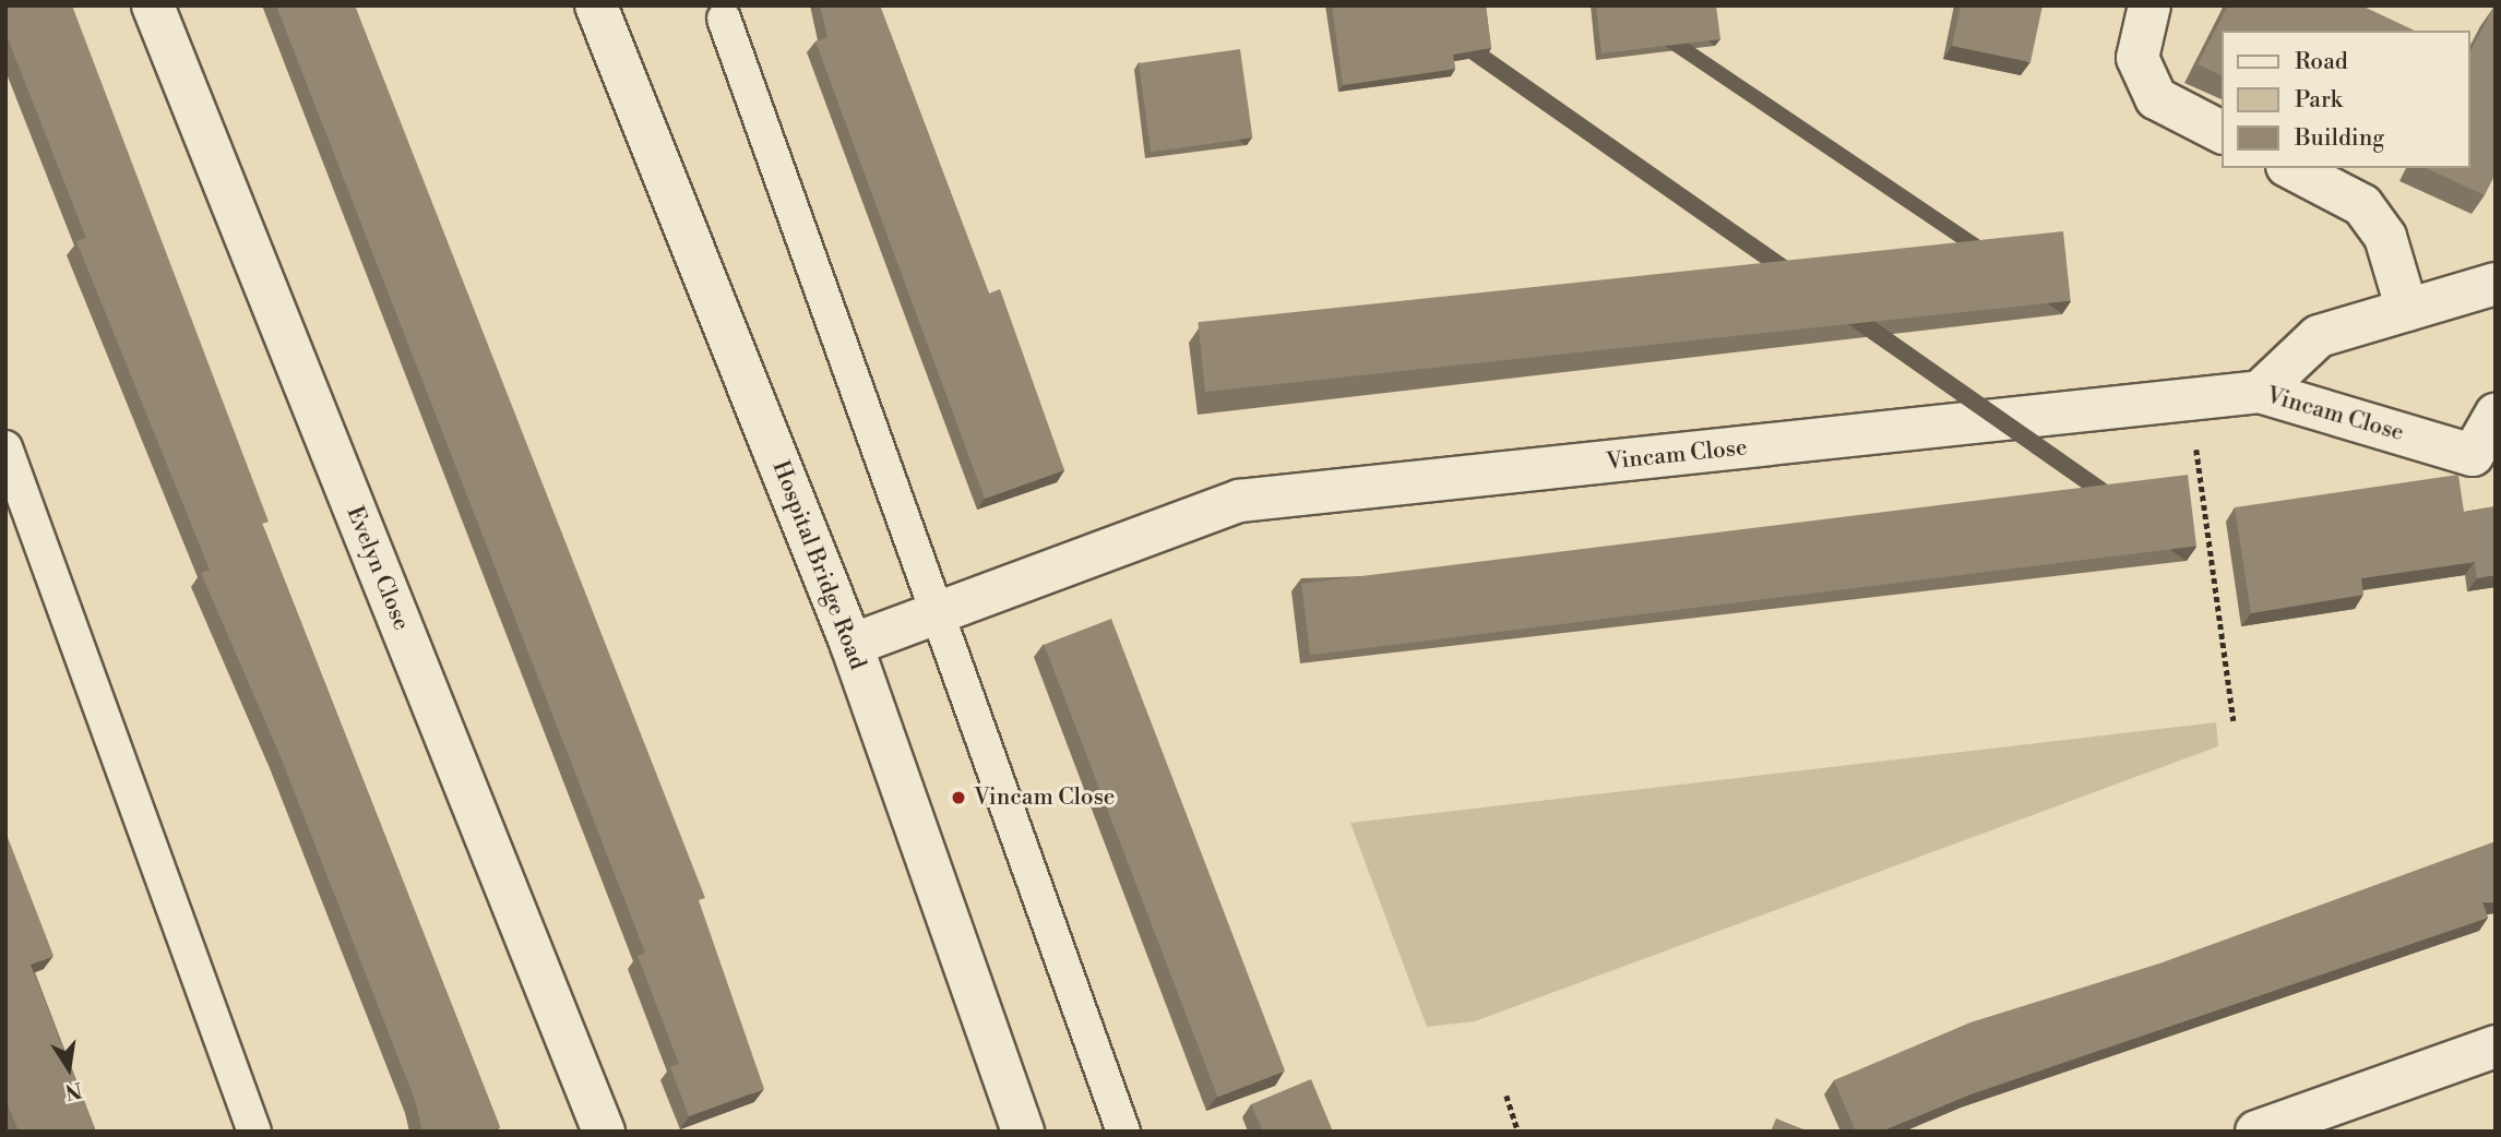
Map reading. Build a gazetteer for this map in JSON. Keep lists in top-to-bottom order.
{
  "streets": {
    "street": ["Vincam Close", "Hospital Bridge Road", "Evelyn Close"]
  },
  "crossings": [
    ["Vincam Close", "Hospital Bridge Road"]
  ],
  "places": ["Vincam Close"],
  "legend": ["Road", "Park", "Building"],
  "north": "bottom"
}
